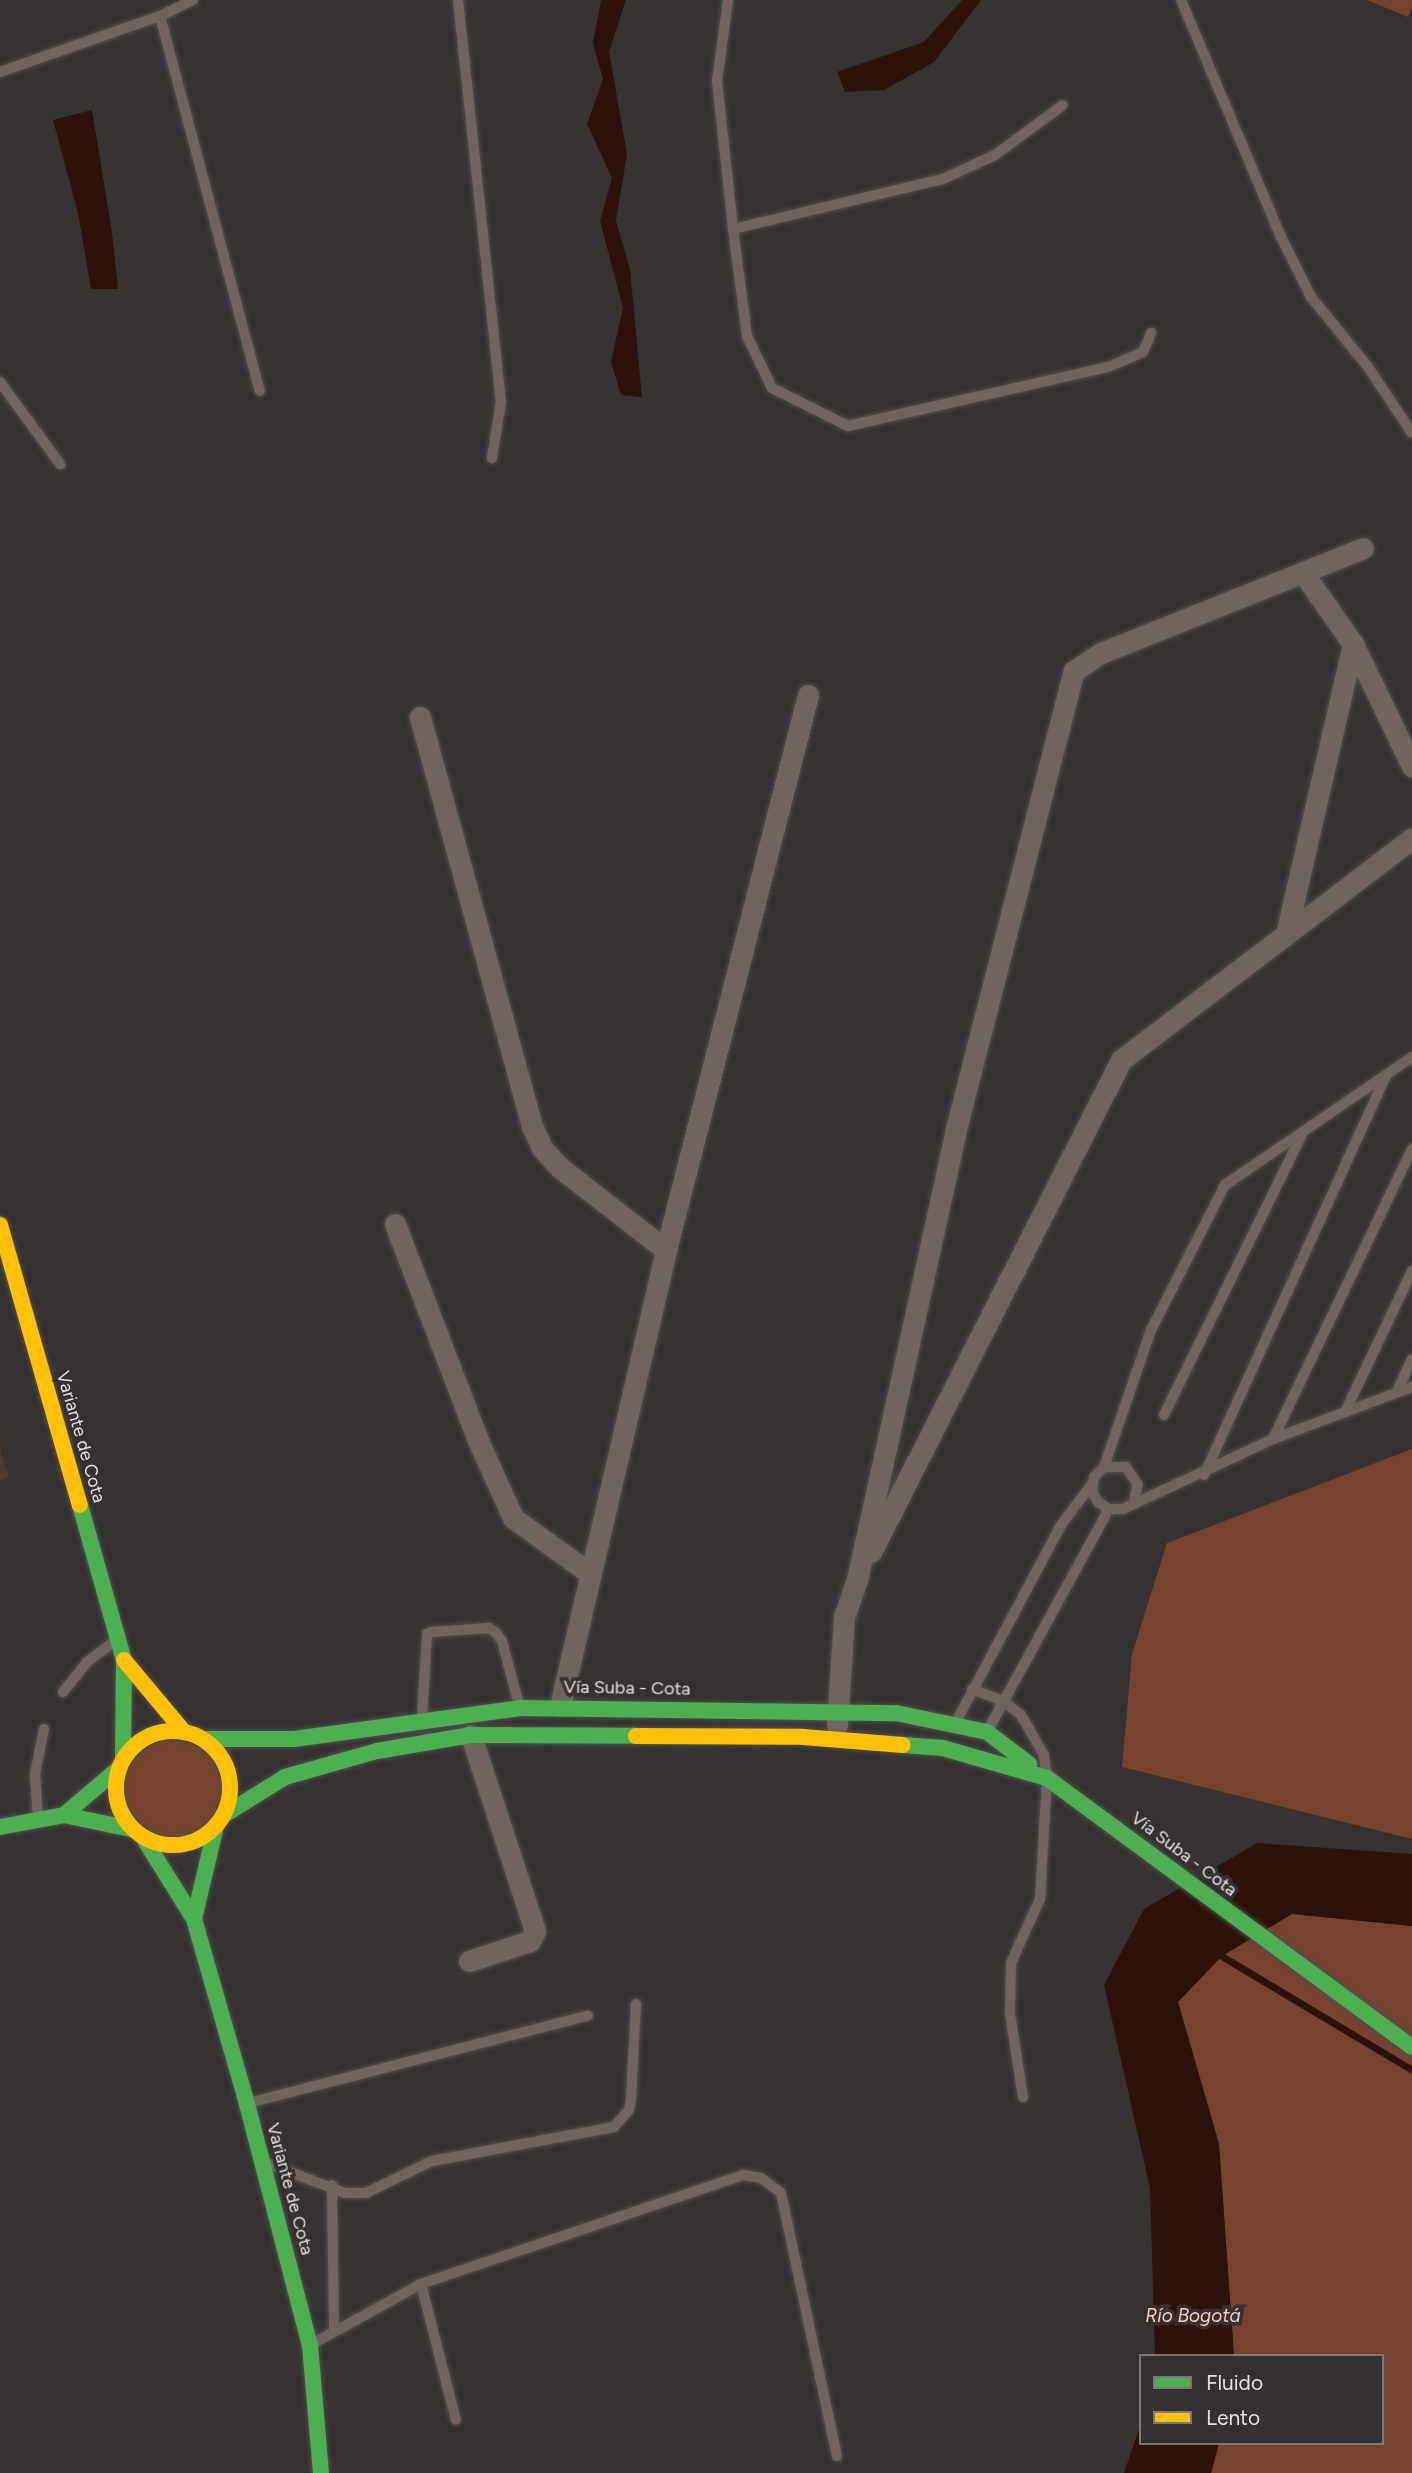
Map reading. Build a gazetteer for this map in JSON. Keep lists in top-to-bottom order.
{
  "streets": {
    "main road": ["Variante de Cota", "Vía Suba - Cota"]
  },
  "crossings": [
    ["Variante de Cota", "Vía Suba - Cota"]
  ],
  "water": ["Río Bogotá"],
  "legend": ["Fluido", "Lento"]
}
